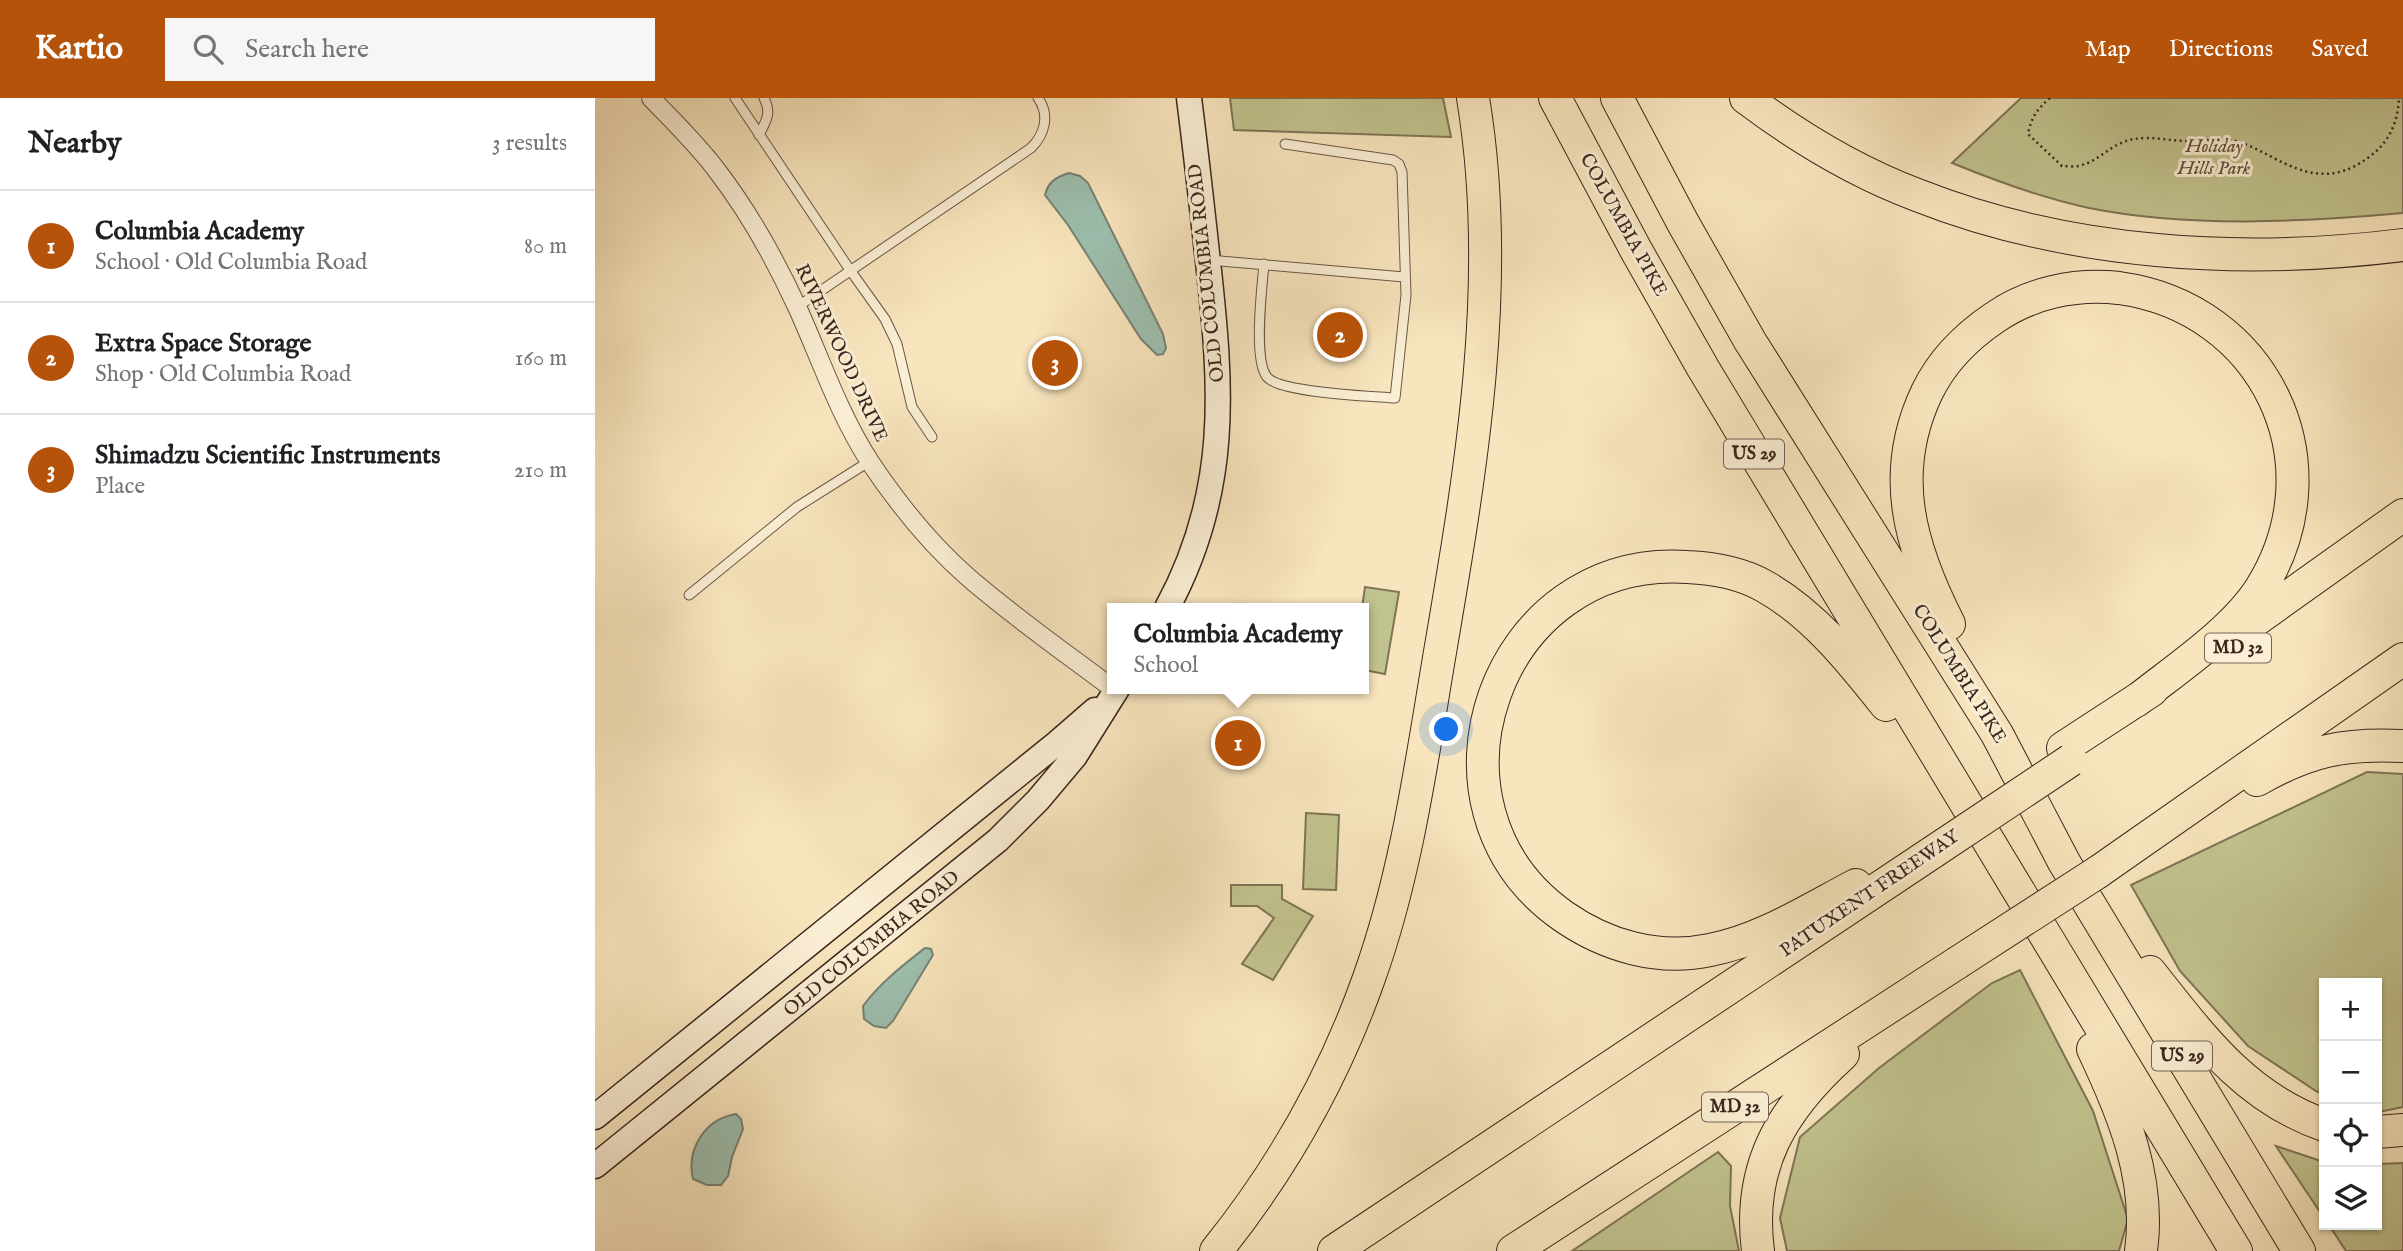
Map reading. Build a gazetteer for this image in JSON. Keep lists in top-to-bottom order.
{
  "streets": {
    "highway": [
      "COLUMBIA PIKE",
      "US 29",
      "MD 32",
      "PATUXENT FREEWAY"
    ],
    "street": ["OLD COLUMBIA ROAD", "RIVERWOOD DRIVE"]
  },
  "parks": ["Holiday Hills Park"],
  "page": {
    "header": "Kartio",
    "search": "Search here",
    "nav": ["Map", "Directions", "Saved"],
    "heading": ["Nearby", "3 results"],
    "list": [
      {
        "mark": "1",
        "name": "Columbia Academy",
        "note": "School · Old Columbia Road",
        "value": "80 m"
      },
      {
        "mark": "2",
        "name": "Extra Space Storage",
        "note": "Shop · Old Columbia Road",
        "value": "160 m"
      },
      {
        "mark": "3",
        "name": "Shimadzu Scientific Instruments",
        "note": "Place",
        "value": "210 m"
      }
    ],
    "pins": ["2", "3", "1"],
    "popup": ["Columbia Academy", "School"],
    "map_buttons": ["+", "−"]
  }
}
